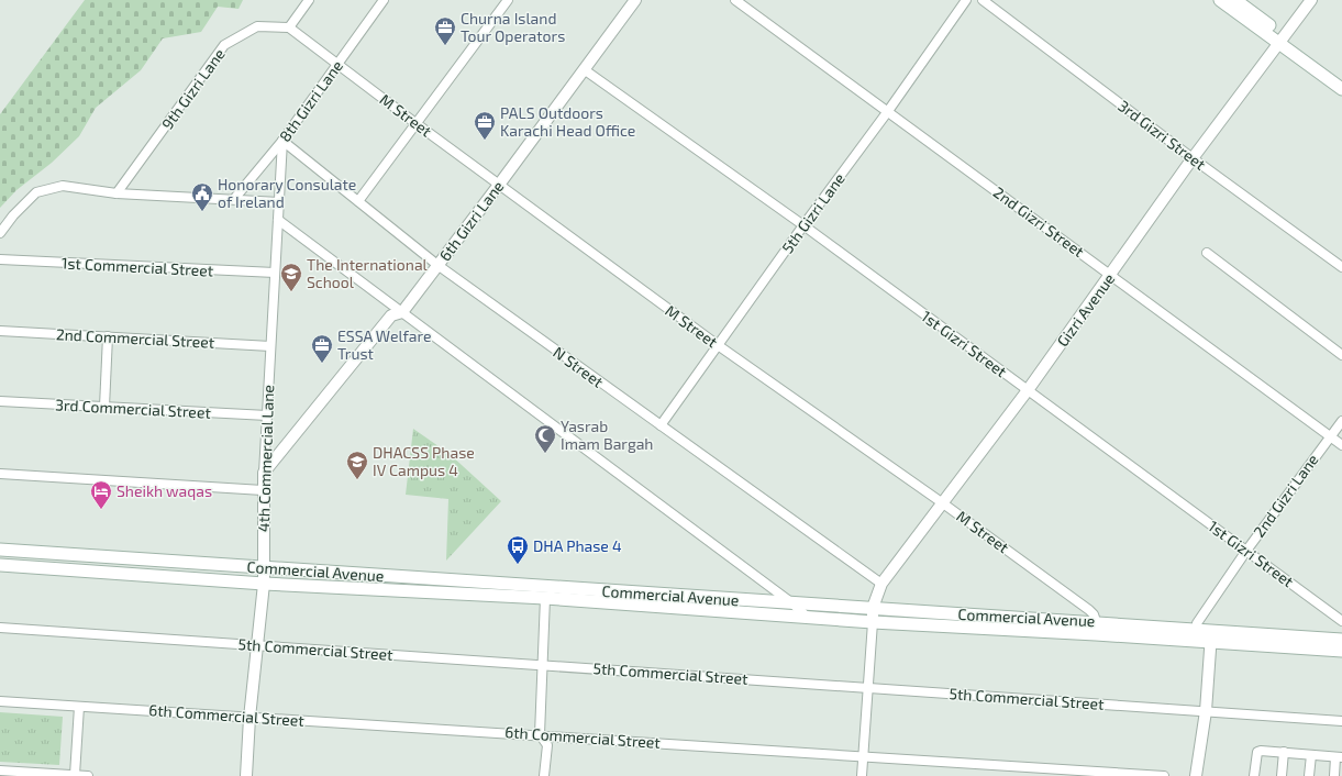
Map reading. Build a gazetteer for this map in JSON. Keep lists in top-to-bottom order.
{
  "streets": {
    "main road": ["Commercial Avenue"],
    "street": [
      "9th Gizri Lane",
      "8th Gizri Lane",
      "M Street",
      "3rd Gizri Street",
      "5th Gizri Lane",
      "6th Gizri Lane",
      "2nd Gizri Street",
      "1st Commercial Street",
      "Gizri Avenue",
      "2nd Commercial Street",
      "1st Gizri Street",
      "N Street",
      "3rd Commercial Street",
      "4th Commercial Lane",
      "2nd Gizri Lane",
      "5th Commercial Street",
      "6th Commercial Street"
    ]
  },
  "crossings": [
    ["9th Gizri Lane", "M Street"],
    ["8th Gizri Lane", "M Street"],
    ["8th Gizri Lane", "N Street"],
    ["8th Gizri Lane", "4th Commercial Lane"],
    ["M Street", "5th Gizri Lane"],
    ["M Street", "6th Gizri Lane"],
    ["M Street", "Gizri Avenue"],
    ["M Street", "Commercial Avenue"],
    ["3rd Gizri Street", "Gizri Avenue"],
    ["5th Gizri Lane", "2nd Gizri Street"],
    ["5th Gizri Lane", "1st Gizri Street"],
    ["5th Gizri Lane", "N Street"],
    ["6th Gizri Lane", "1st Gizri Street"],
    ["6th Gizri Lane", "N Street"],
    ["6th Gizri Lane", "4th Commercial Lane"],
    ["2nd Gizri Street", "Gizri Avenue"],
    ["2nd Gizri Street", "2nd Gizri Lane"],
    ["1st Commercial Street", "4th Commercial Lane"],
    ["Gizri Avenue", "1st Gizri Street"],
    ["Gizri Avenue", "N Street"],
    ["Gizri Avenue", "Commercial Avenue"],
    ["2nd Commercial Street", "4th Commercial Lane"],
    ["1st Gizri Street", "2nd Gizri Lane"],
    ["N Street", "4th Commercial Lane"],
    ["3rd Commercial Street", "4th Commercial Lane"],
    ["4th Commercial Lane", "Commercial Avenue"],
    ["4th Commercial Lane", "5th Commercial Street"],
    ["4th Commercial Lane", "6th Commercial Street"],
    ["2nd Gizri Lane", "Commercial Avenue"]
  ],
  "places": {
    "office": ["Churna Island Tour Operators", "PALS Outdoors Karachi Head Office", "ESSA Welfare Trust"],
    "public building": ["Honorary Consulate of Ireland"],
    "school or university": ["The International School", "DHACSS Phase IV Campus 4"],
    "mosque": ["Yasrab Imam Bargah"],
    "hotel": ["Sheikh waqas"],
    "bus stop": ["DHA Phase 4"]
  }
}
